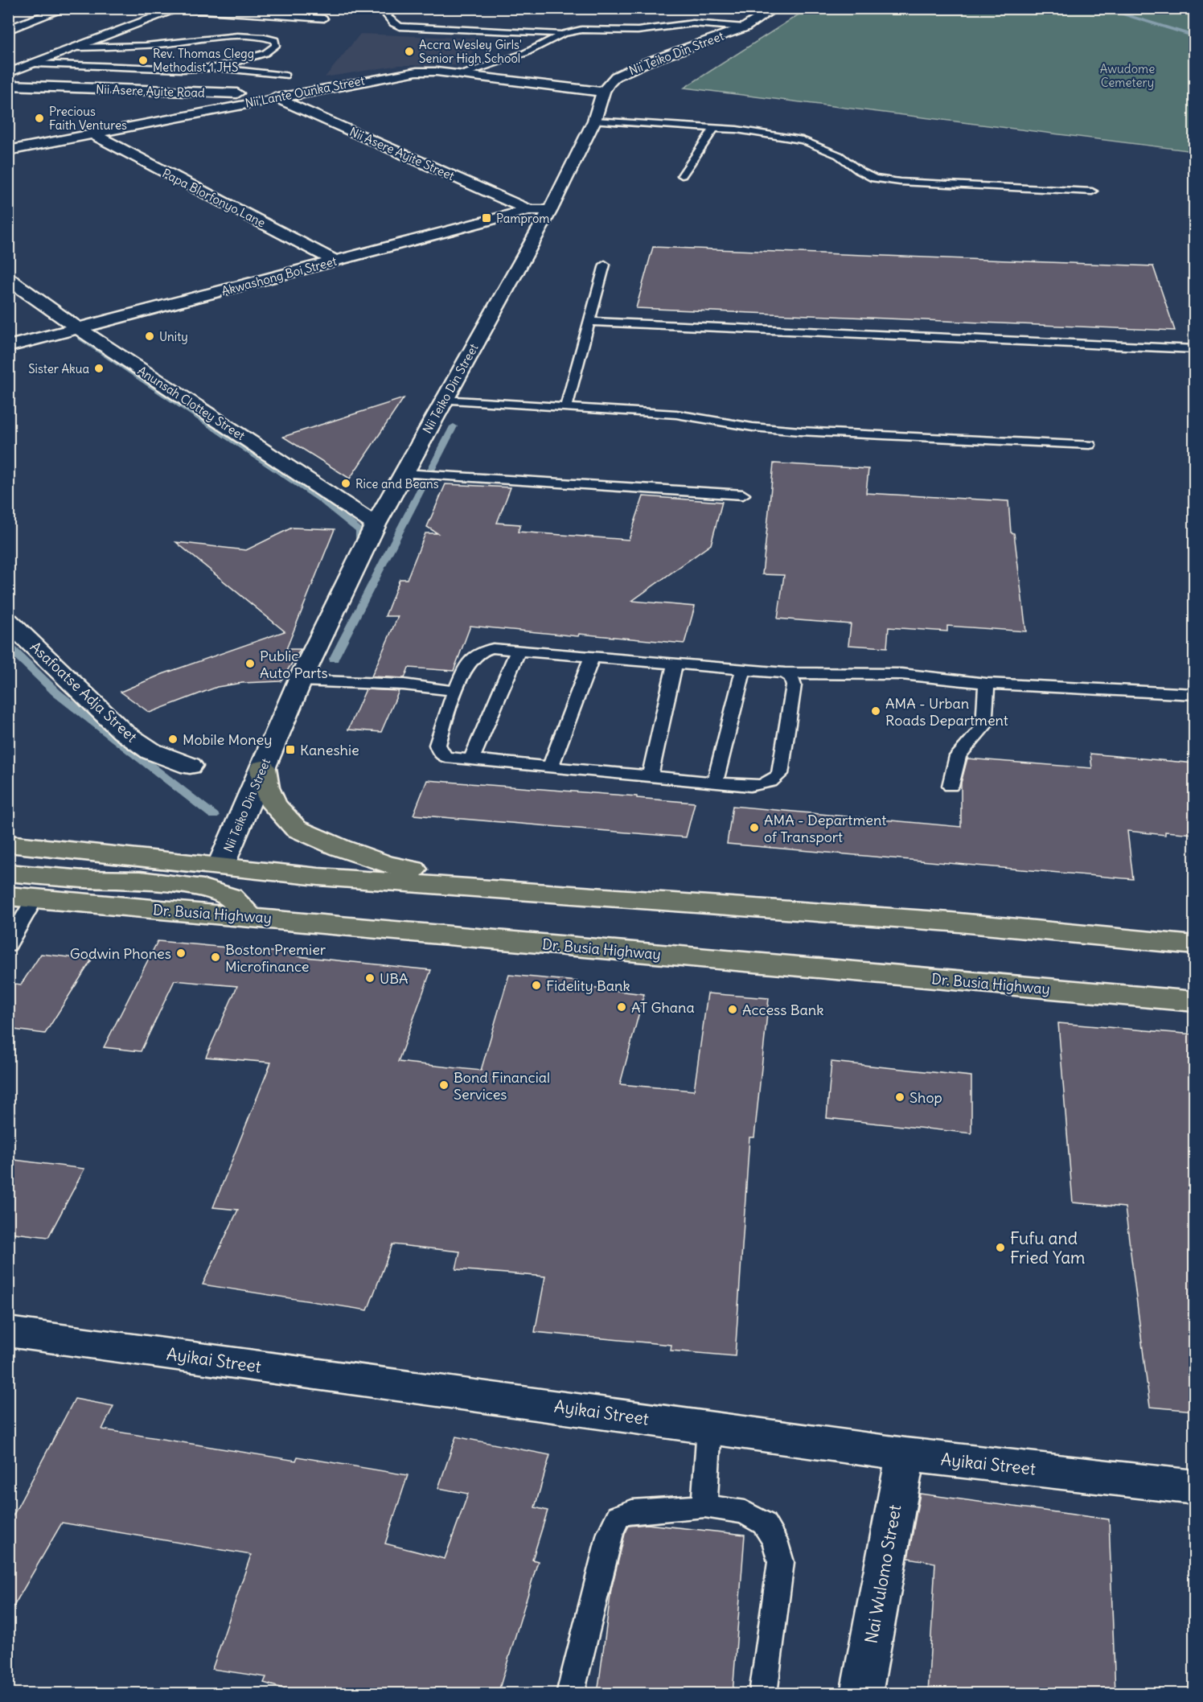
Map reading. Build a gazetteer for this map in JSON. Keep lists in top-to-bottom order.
{
  "streets": {
    "highway": ["Dr. Busia Highway"],
    "street": [
      "Nii Teiko Din Street",
      "Nii Asere Ayite Road",
      "Nii Lante Ounka Street",
      "Nii Asere Ayite Street",
      "Papa Blorfonyo Lane",
      "Akwashong Boi Street",
      "Anunsah Clottey Street",
      "Asafoatse Adja Street",
      "Ayikai Street",
      "Nai Wulomo Street"
    ]
  },
  "crossings": [
    ["Nii Teiko Din Street", "Nii Lante Ounka Street"],
    ["Nii Teiko Din Street", "Akwashong Boi Street"],
    ["Nii Teiko Din Street", "Anunsah Clottey Street"],
    ["Nii Asere Ayite Road", "Nii Lante Ounka Street"],
    ["Nii Lante Ounka Street", "Nii Asere Ayite Street"],
    ["Nii Lante Ounka Street", "Papa Blorfonyo Lane"],
    ["Nii Asere Ayite Street", "Akwashong Boi Street"],
    ["Papa Blorfonyo Lane", "Akwashong Boi Street"],
    ["Akwashong Boi Street", "Anunsah Clottey Street"],
    ["Ayikai Street", "Nai Wulomo Street"]
  ],
  "parks": ["Awudome Cemetery"],
  "places": {
    "other": [
      "Accra Wesley Girls' Senior High School",
      "Rev. Thomas Clegg Methodist 1 JHS",
      "Precious Faith Ventures",
      "Unity",
      "Sister Akua",
      "Rice and Beans",
      "Public Auto Parts",
      "AMA - Urban Roads Department",
      "Mobile Money",
      "AMA - Department of Transport",
      "Godwin Phones",
      "Boston Premier Microfinance",
      "UBA",
      "Fidelity Bank",
      "AT Ghana",
      "Access Bank",
      "Bond Financial Services",
      "Shop",
      "Fufu and Fried Yam"
    ],
    "transit": ["Pamprom", "Kaneshie"]
  }
}
